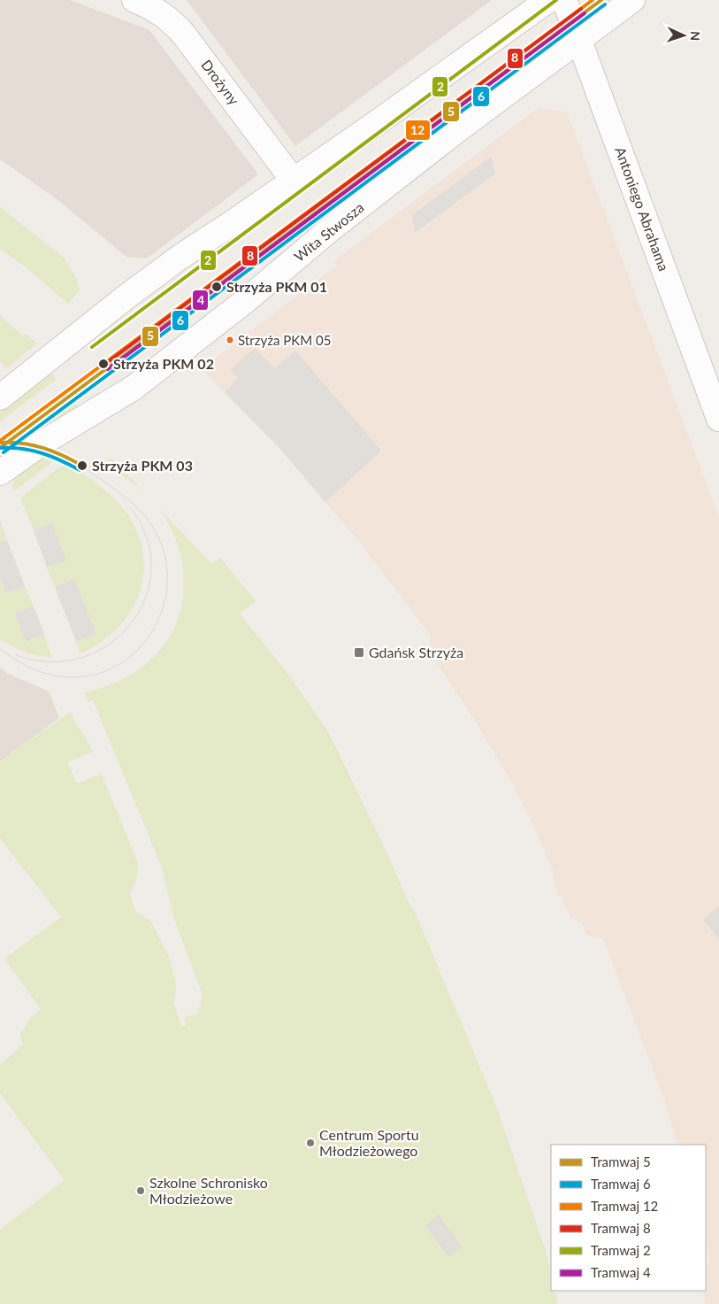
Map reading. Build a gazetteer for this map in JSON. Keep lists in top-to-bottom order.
{
  "streets": {
    "street": ["Drożyny", "Antoniego Abrahama", "Wita Stwosza"]
  },
  "crossings": [
    ["Antoniego Abrahama", "Wita Stwosza"]
  ],
  "places": {
    "other": [
      "Strzyża PKM 01",
      "Strzyża PKM 05",
      "Strzyża PKM 02",
      "Strzyża PKM 03",
      "Centrum Sportu Młodzieżowego",
      "Szkolne Schronisko Młodzieżowe"
    ],
    "transit": ["Gdańsk Strzyża"]
  },
  "lines": [
    "tram line 5",
    "tram line 12",
    "tram line 2",
    "tram line 6",
    "tram line 8",
    "tram line 4"
  ],
  "legend": [
    "Tramwaj 5",
    "Tramwaj 6",
    "Tramwaj 12",
    "Tramwaj 8",
    "Tramwaj 2",
    "Tramwaj 4"
  ],
  "north": "right"
}
